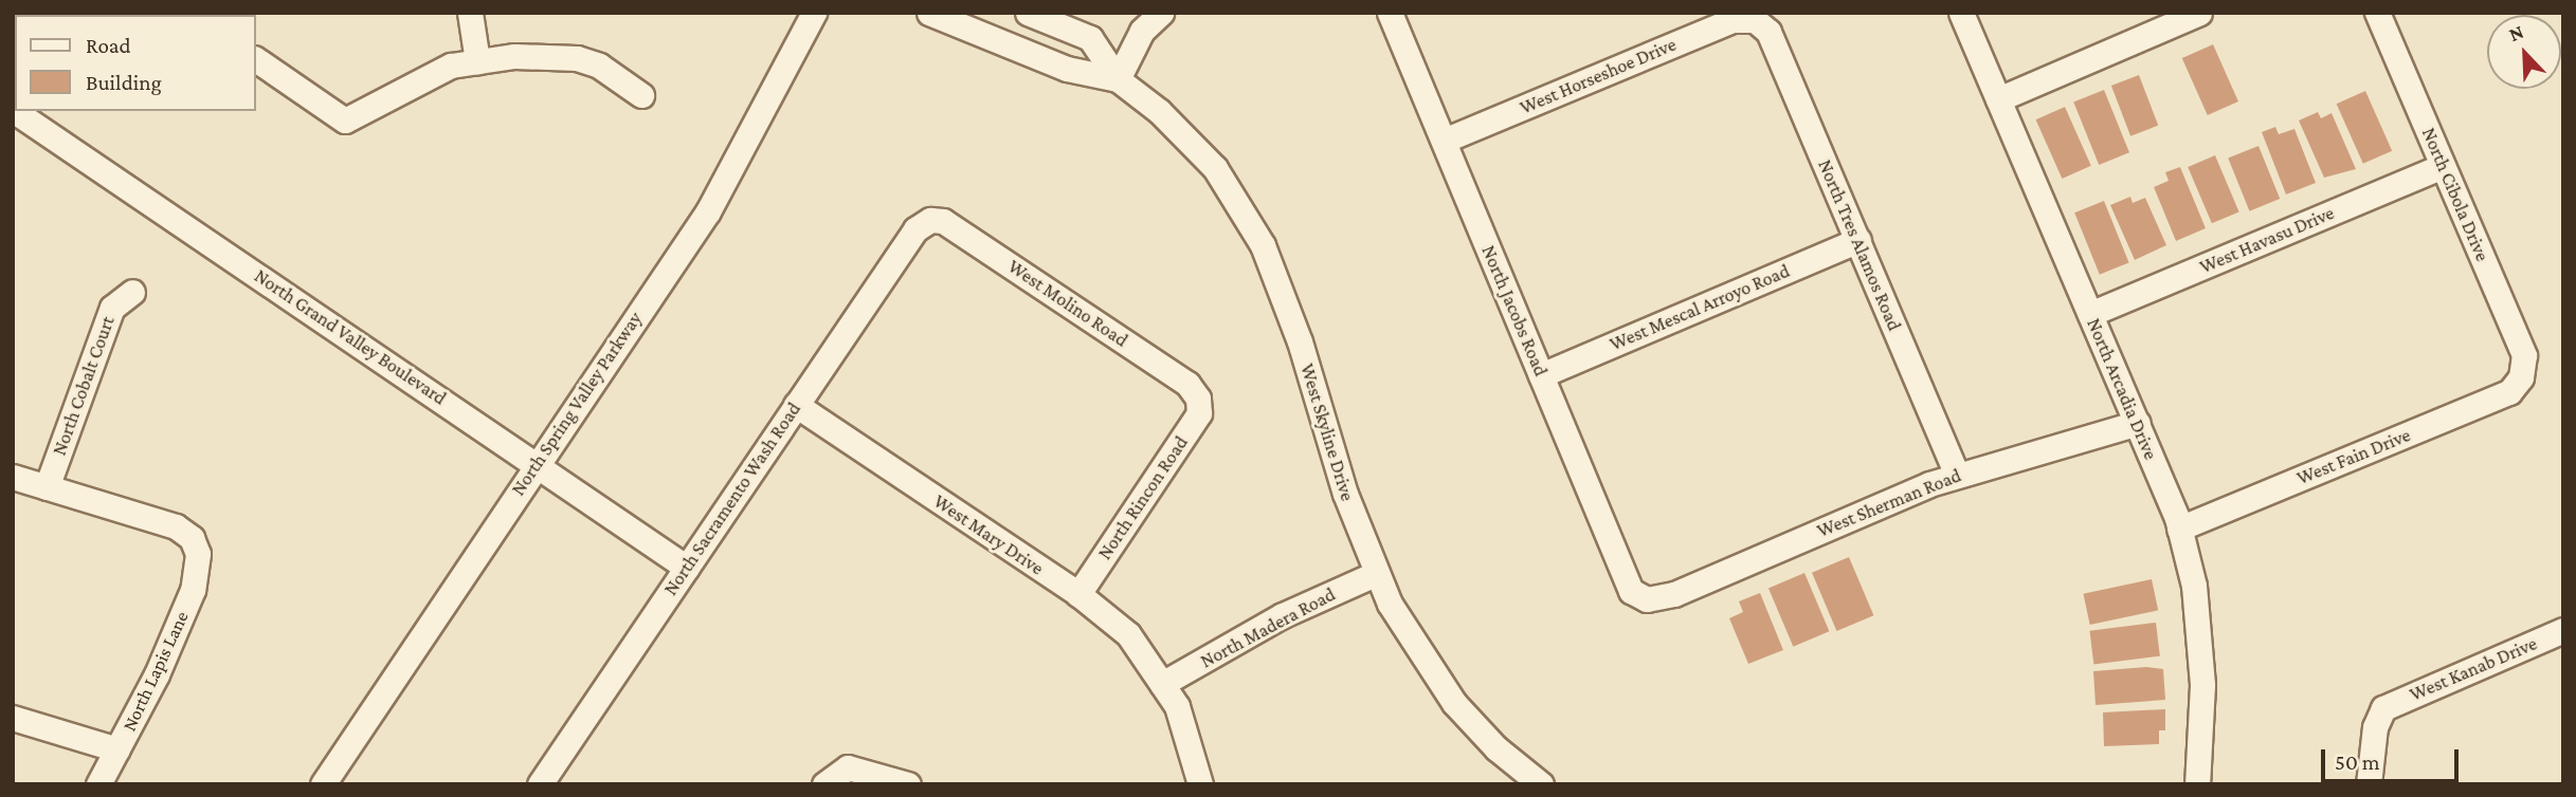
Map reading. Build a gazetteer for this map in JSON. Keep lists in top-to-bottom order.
{
  "streets": {
    "street": [
      "West Horseshoe Drive",
      "North Cibola Drive",
      "West Havasu Drive",
      "North Tres Alamos Road",
      "West Molino Road",
      "West Mescal Arroyo Road",
      "North Jacobs Road",
      "North Grand Valley Boulevard",
      "North Cobalt Court",
      "North Arcadia Drive",
      "North Spring Valley Parkway",
      "West Skyline Drive",
      "West Fain Drive",
      "North Rincon Road",
      "North Sacramento Wash Road",
      "West Sherman Road",
      "West Mary Drive",
      "North Madera Road",
      "West Kanab Drive",
      "North Lapis Lane"
    ]
  },
  "crossings": [
    ["West Horseshoe Drive", "North Tres Alamos Road"],
    ["West Horseshoe Drive", "North Jacobs Road"],
    ["North Cibola Drive", "West Havasu Drive"],
    ["North Cibola Drive", "West Fain Drive"],
    ["West Havasu Drive", "North Arcadia Drive"],
    ["North Tres Alamos Road", "West Mescal Arroyo Road"],
    ["North Tres Alamos Road", "West Sherman Road"],
    ["West Molino Road", "North Rincon Road"],
    ["West Molino Road", "North Sacramento Wash Road"],
    ["West Mescal Arroyo Road", "North Jacobs Road"],
    ["North Jacobs Road", "West Sherman Road"],
    ["North Grand Valley Boulevard", "North Spring Valley Parkway"],
    ["North Grand Valley Boulevard", "North Sacramento Wash Road"],
    ["North Cobalt Court", "North Lapis Lane"],
    ["North Arcadia Drive", "West Fain Drive"],
    ["North Arcadia Drive", "West Sherman Road"],
    ["West Skyline Drive", "North Madera Road"],
    ["North Rincon Road", "West Mary Drive"],
    ["North Sacramento Wash Road", "West Mary Drive"],
    ["West Mary Drive", "North Madera Road"]
  ],
  "legend": ["Road", "Building"],
  "scale_bar": "50 m",
  "north": "top left"
}
